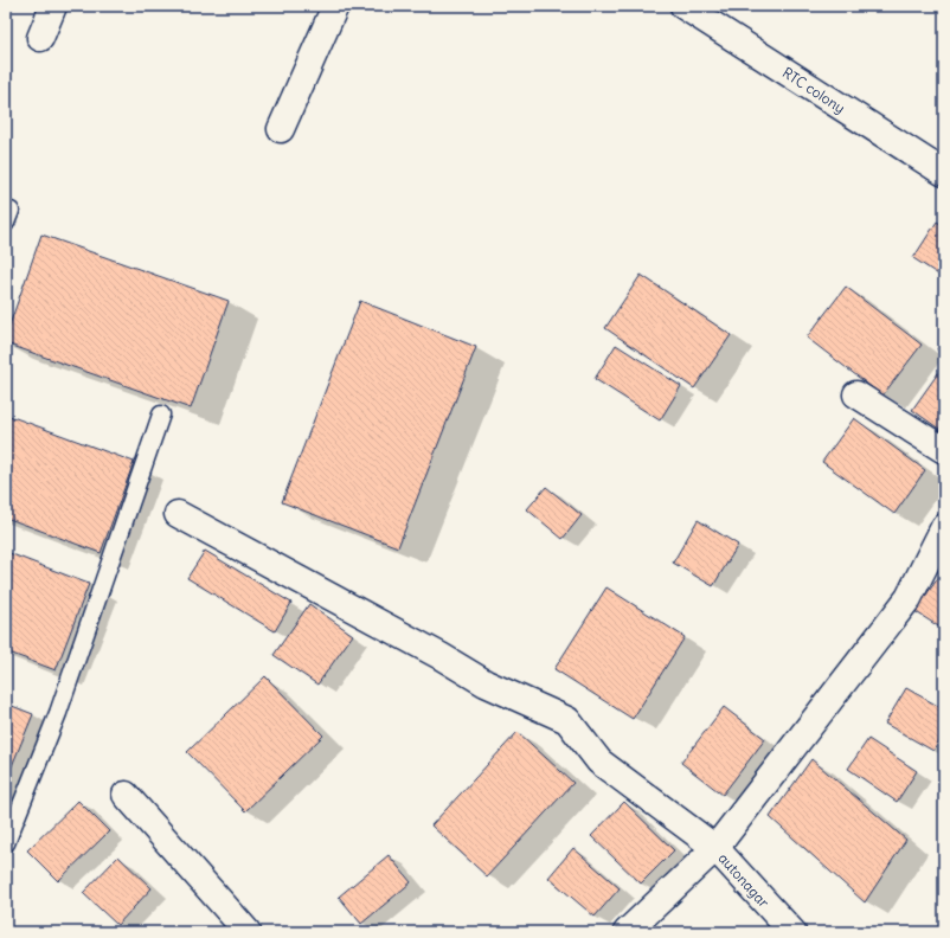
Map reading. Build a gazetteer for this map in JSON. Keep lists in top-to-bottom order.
{
  "streets": {
    "street": ["RTC colony", "autonagar"]
  }
}
